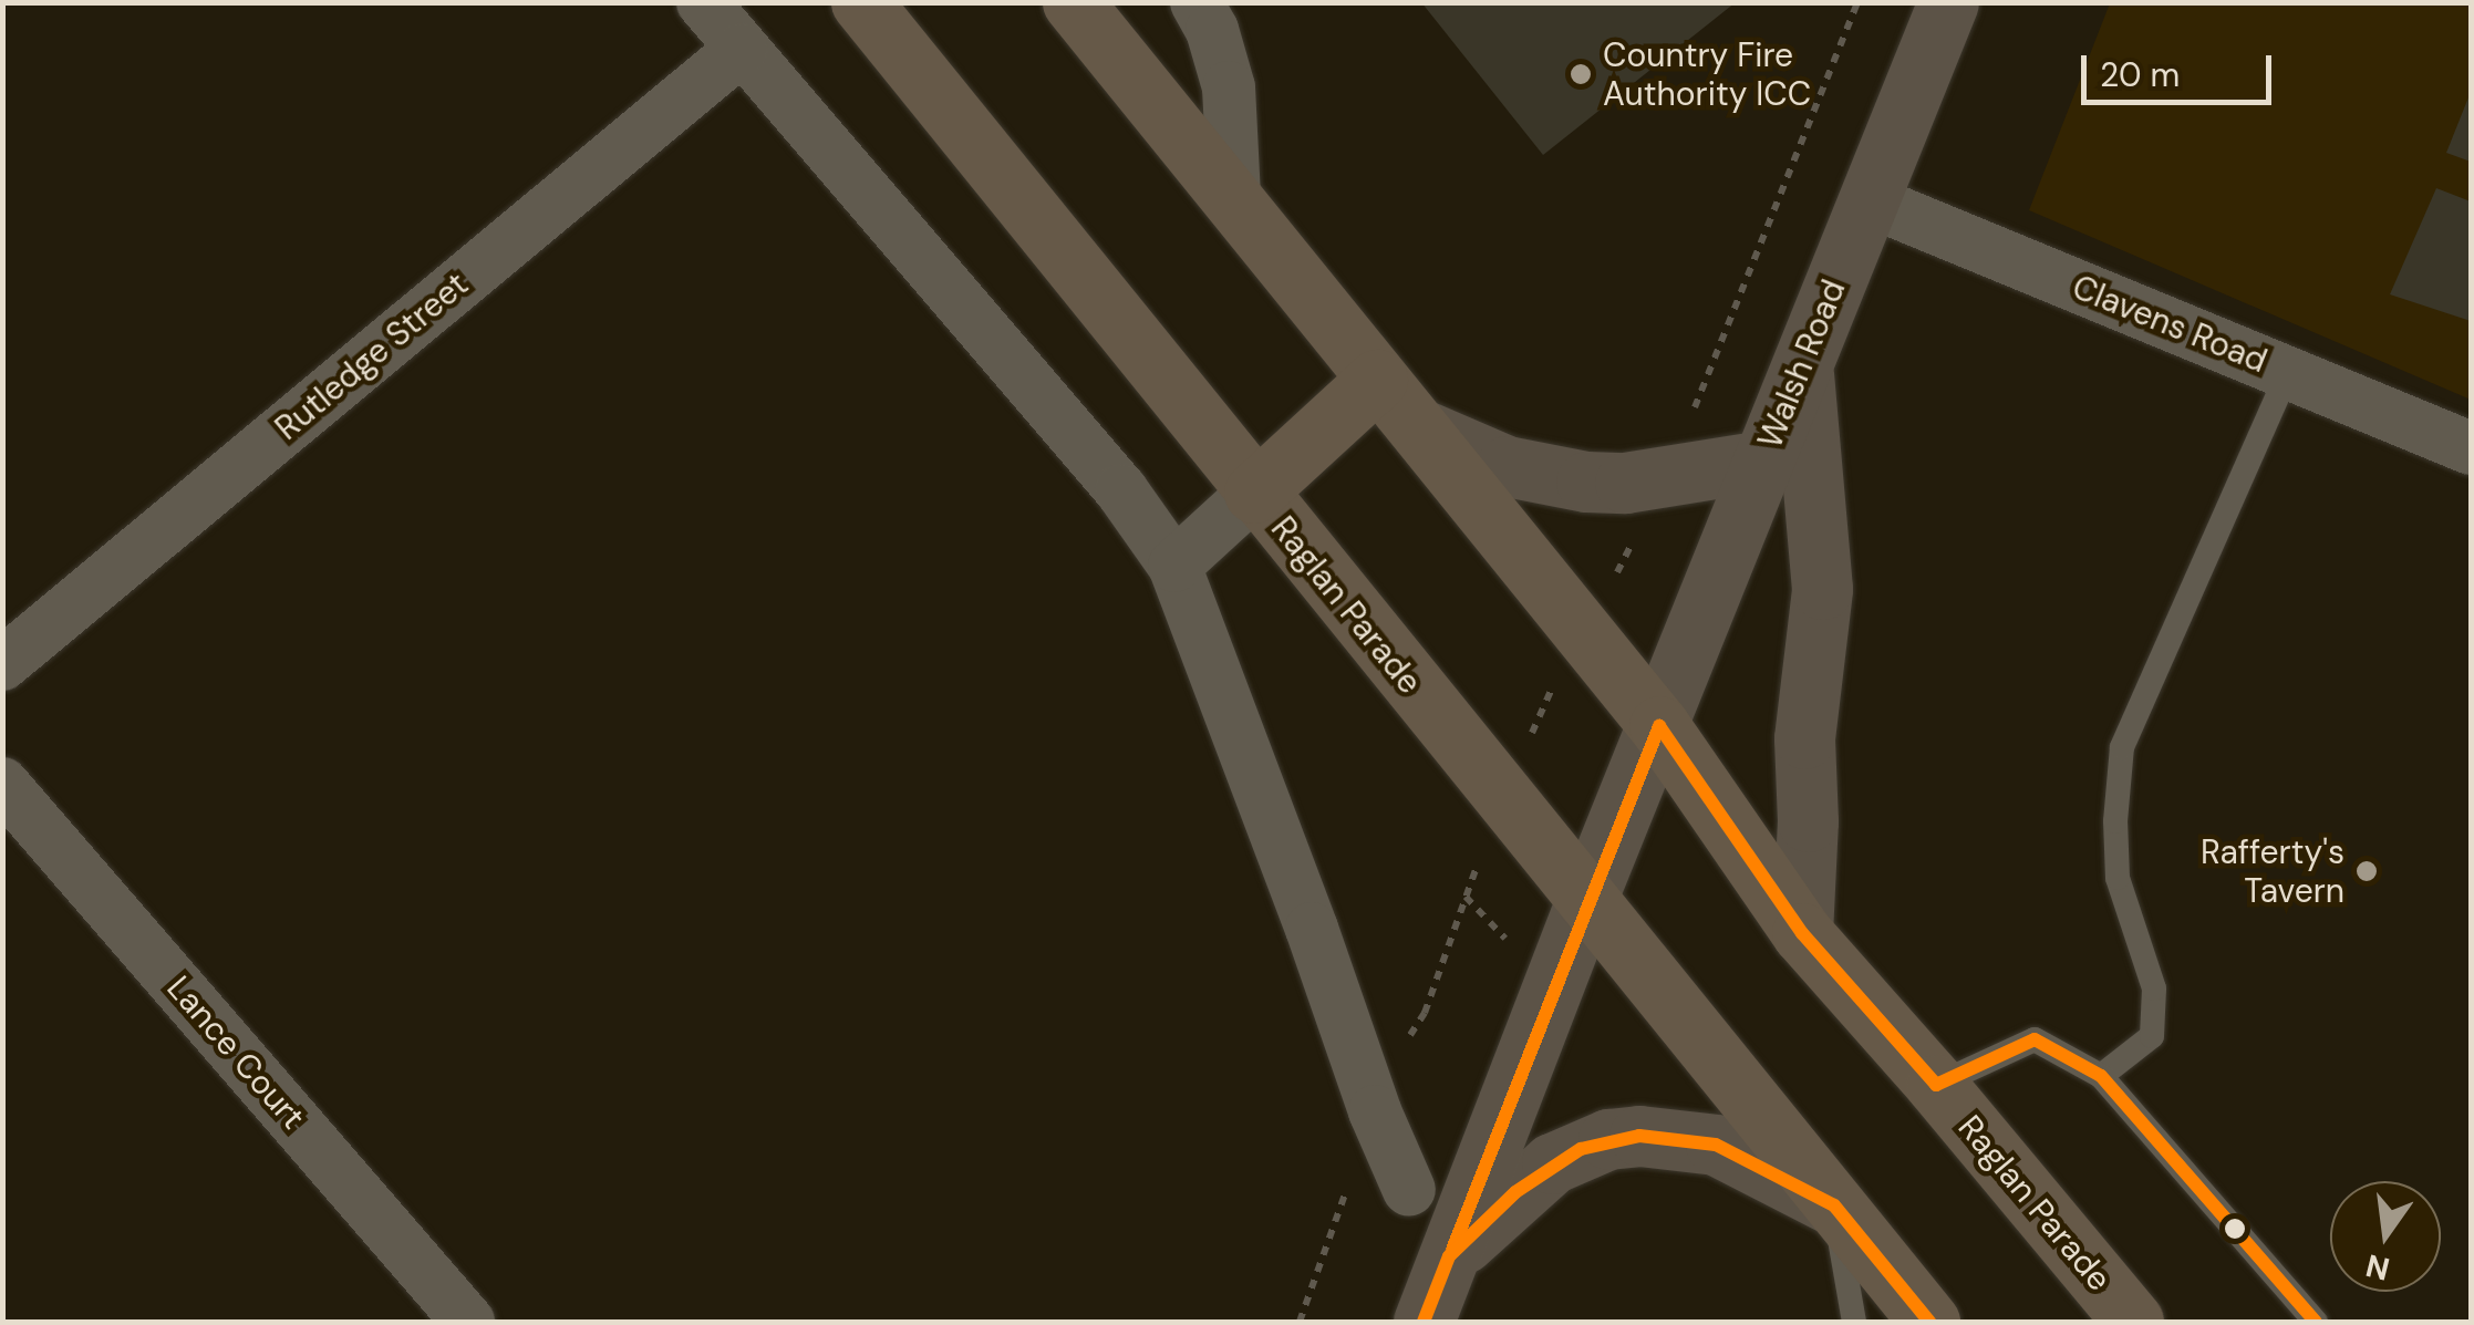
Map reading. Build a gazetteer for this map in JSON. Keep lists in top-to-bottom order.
{
  "streets": {
    "highway": ["Raglan Parade"],
    "street": [
      "Clavens Road",
      "Rutledge Street",
      "Walsh Road",
      "Lance Court"
    ]
  },
  "crossings": [
    ["Clavens Road", "Walsh Road"],
    ["Walsh Road", "Raglan Parade"]
  ],
  "places": ["Country Fire Authority ICC", "Rafferty's Tavern"],
  "scale_bar": "20 m",
  "north": "bottom"
}
